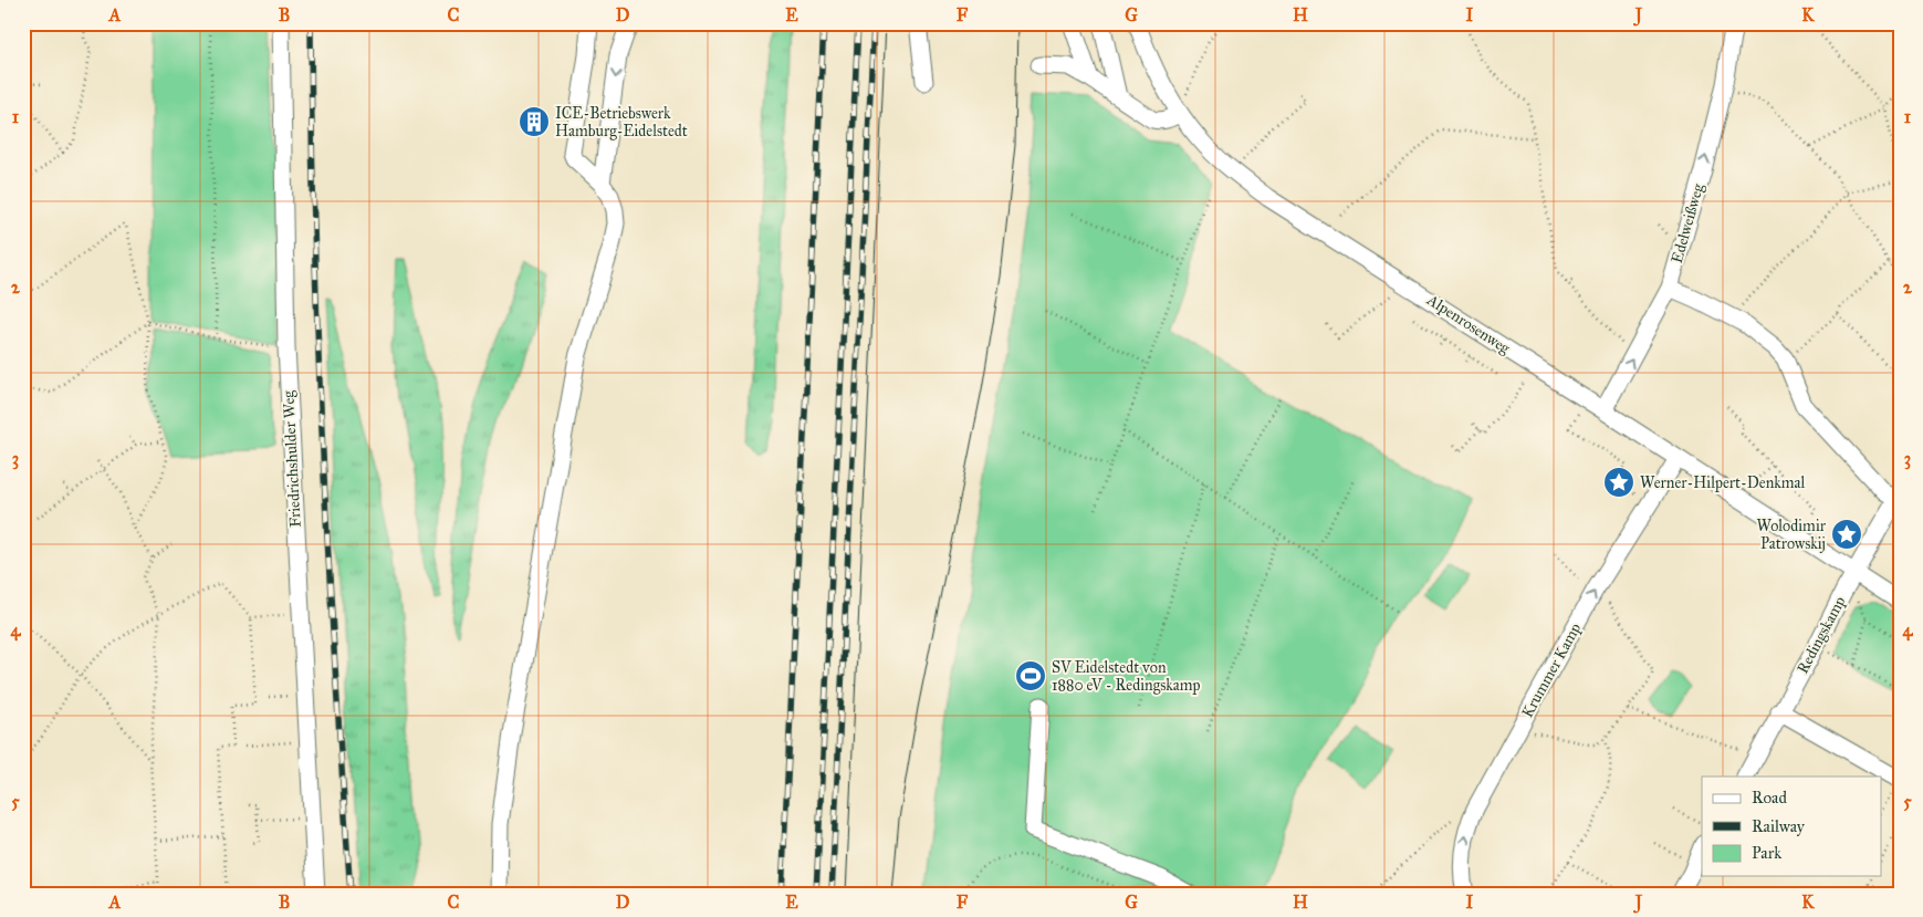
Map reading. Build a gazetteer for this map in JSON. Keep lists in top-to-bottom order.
{
  "streets": {
    "street": [
      "Edelweißweg",
      "Alpenrosenweg",
      "Friedrichshulder Weg",
      "Redingskamp",
      "Krummer Kamp"
    ]
  },
  "crossings": [
    ["Edelweißweg", "Alpenrosenweg"],
    ["Alpenrosenweg", "Redingskamp"],
    ["Alpenrosenweg", "Krummer Kamp"]
  ],
  "one_way": ["Edelweißweg", "Krummer Kamp"],
  "places": {
    "building": ["ICE-Betriebswerk Hamburg-Eidelstedt"],
    "place": ["Werner-Hilpert-Denkmal", "Wolodimir Patrowskij"],
    "sports": ["SV Eidelstedt von 1880 eV - Redingskamp"]
  },
  "legend": ["Road", "Railway", "Park"],
  "grid": {
    "columns": [
      "A",
      "B",
      "C",
      "D",
      "E",
      "F",
      "G",
      "H",
      "I",
      "J",
      "K"
    ],
    "rows": [
      "1",
      "2",
      "3",
      "4",
      "5"
    ]
  }
}
